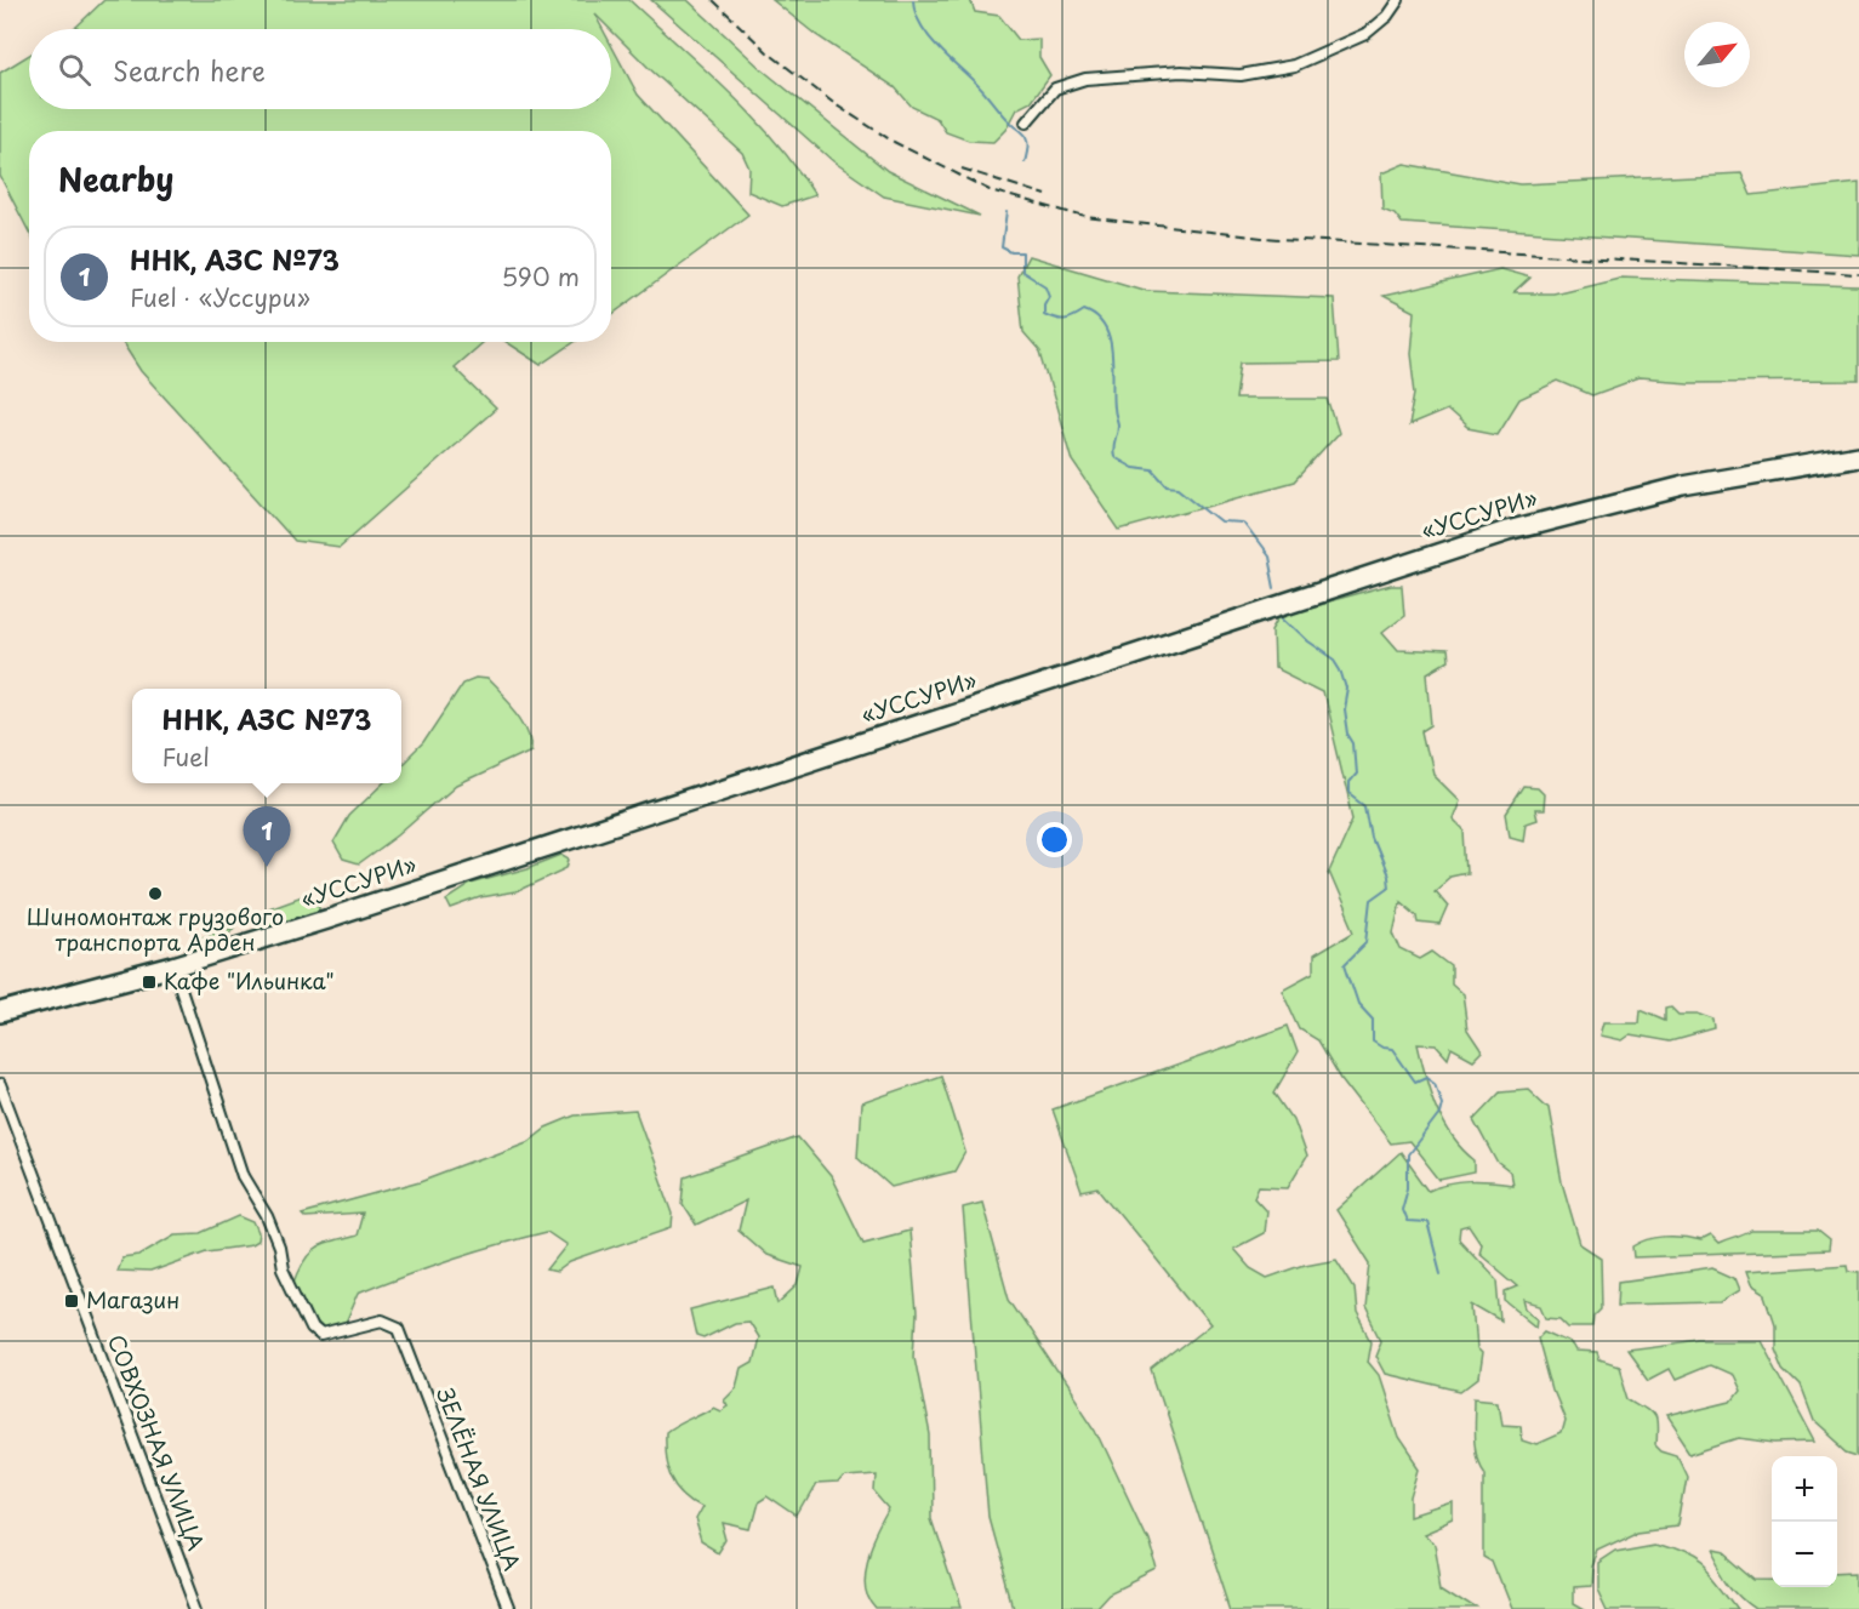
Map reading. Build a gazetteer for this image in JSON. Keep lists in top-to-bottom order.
{
  "streets": {
    "highway": ["«УССУРИ»"],
    "street": ["СОВХОЗНАЯ УЛИЦА", "ЗЕЛЁНАЯ УЛИЦА"]
  },
  "crossings": [
    ["«УССУРИ»", "ЗЕЛЁНАЯ УЛИЦА"]
  ],
  "places": {
    "other": ["Шиномонтаж грузового транспорта Арден"],
    "transit": ["Кафе \"Ильинка\"", "Магазин"]
  },
  "north": "top right",
  "page": {
    "search": "Search here",
    "heading": "Nearby",
    "list": [
      {
        "mark": "1",
        "name": "ННК, АЗС №73",
        "note": "Fuel · «Уссури»",
        "value": "590 m"
      }
    ],
    "popup": ["ННК, АЗС №73", "Fuel"],
    "pins": "1",
    "map_buttons": ["+", "−"]
  }
}
